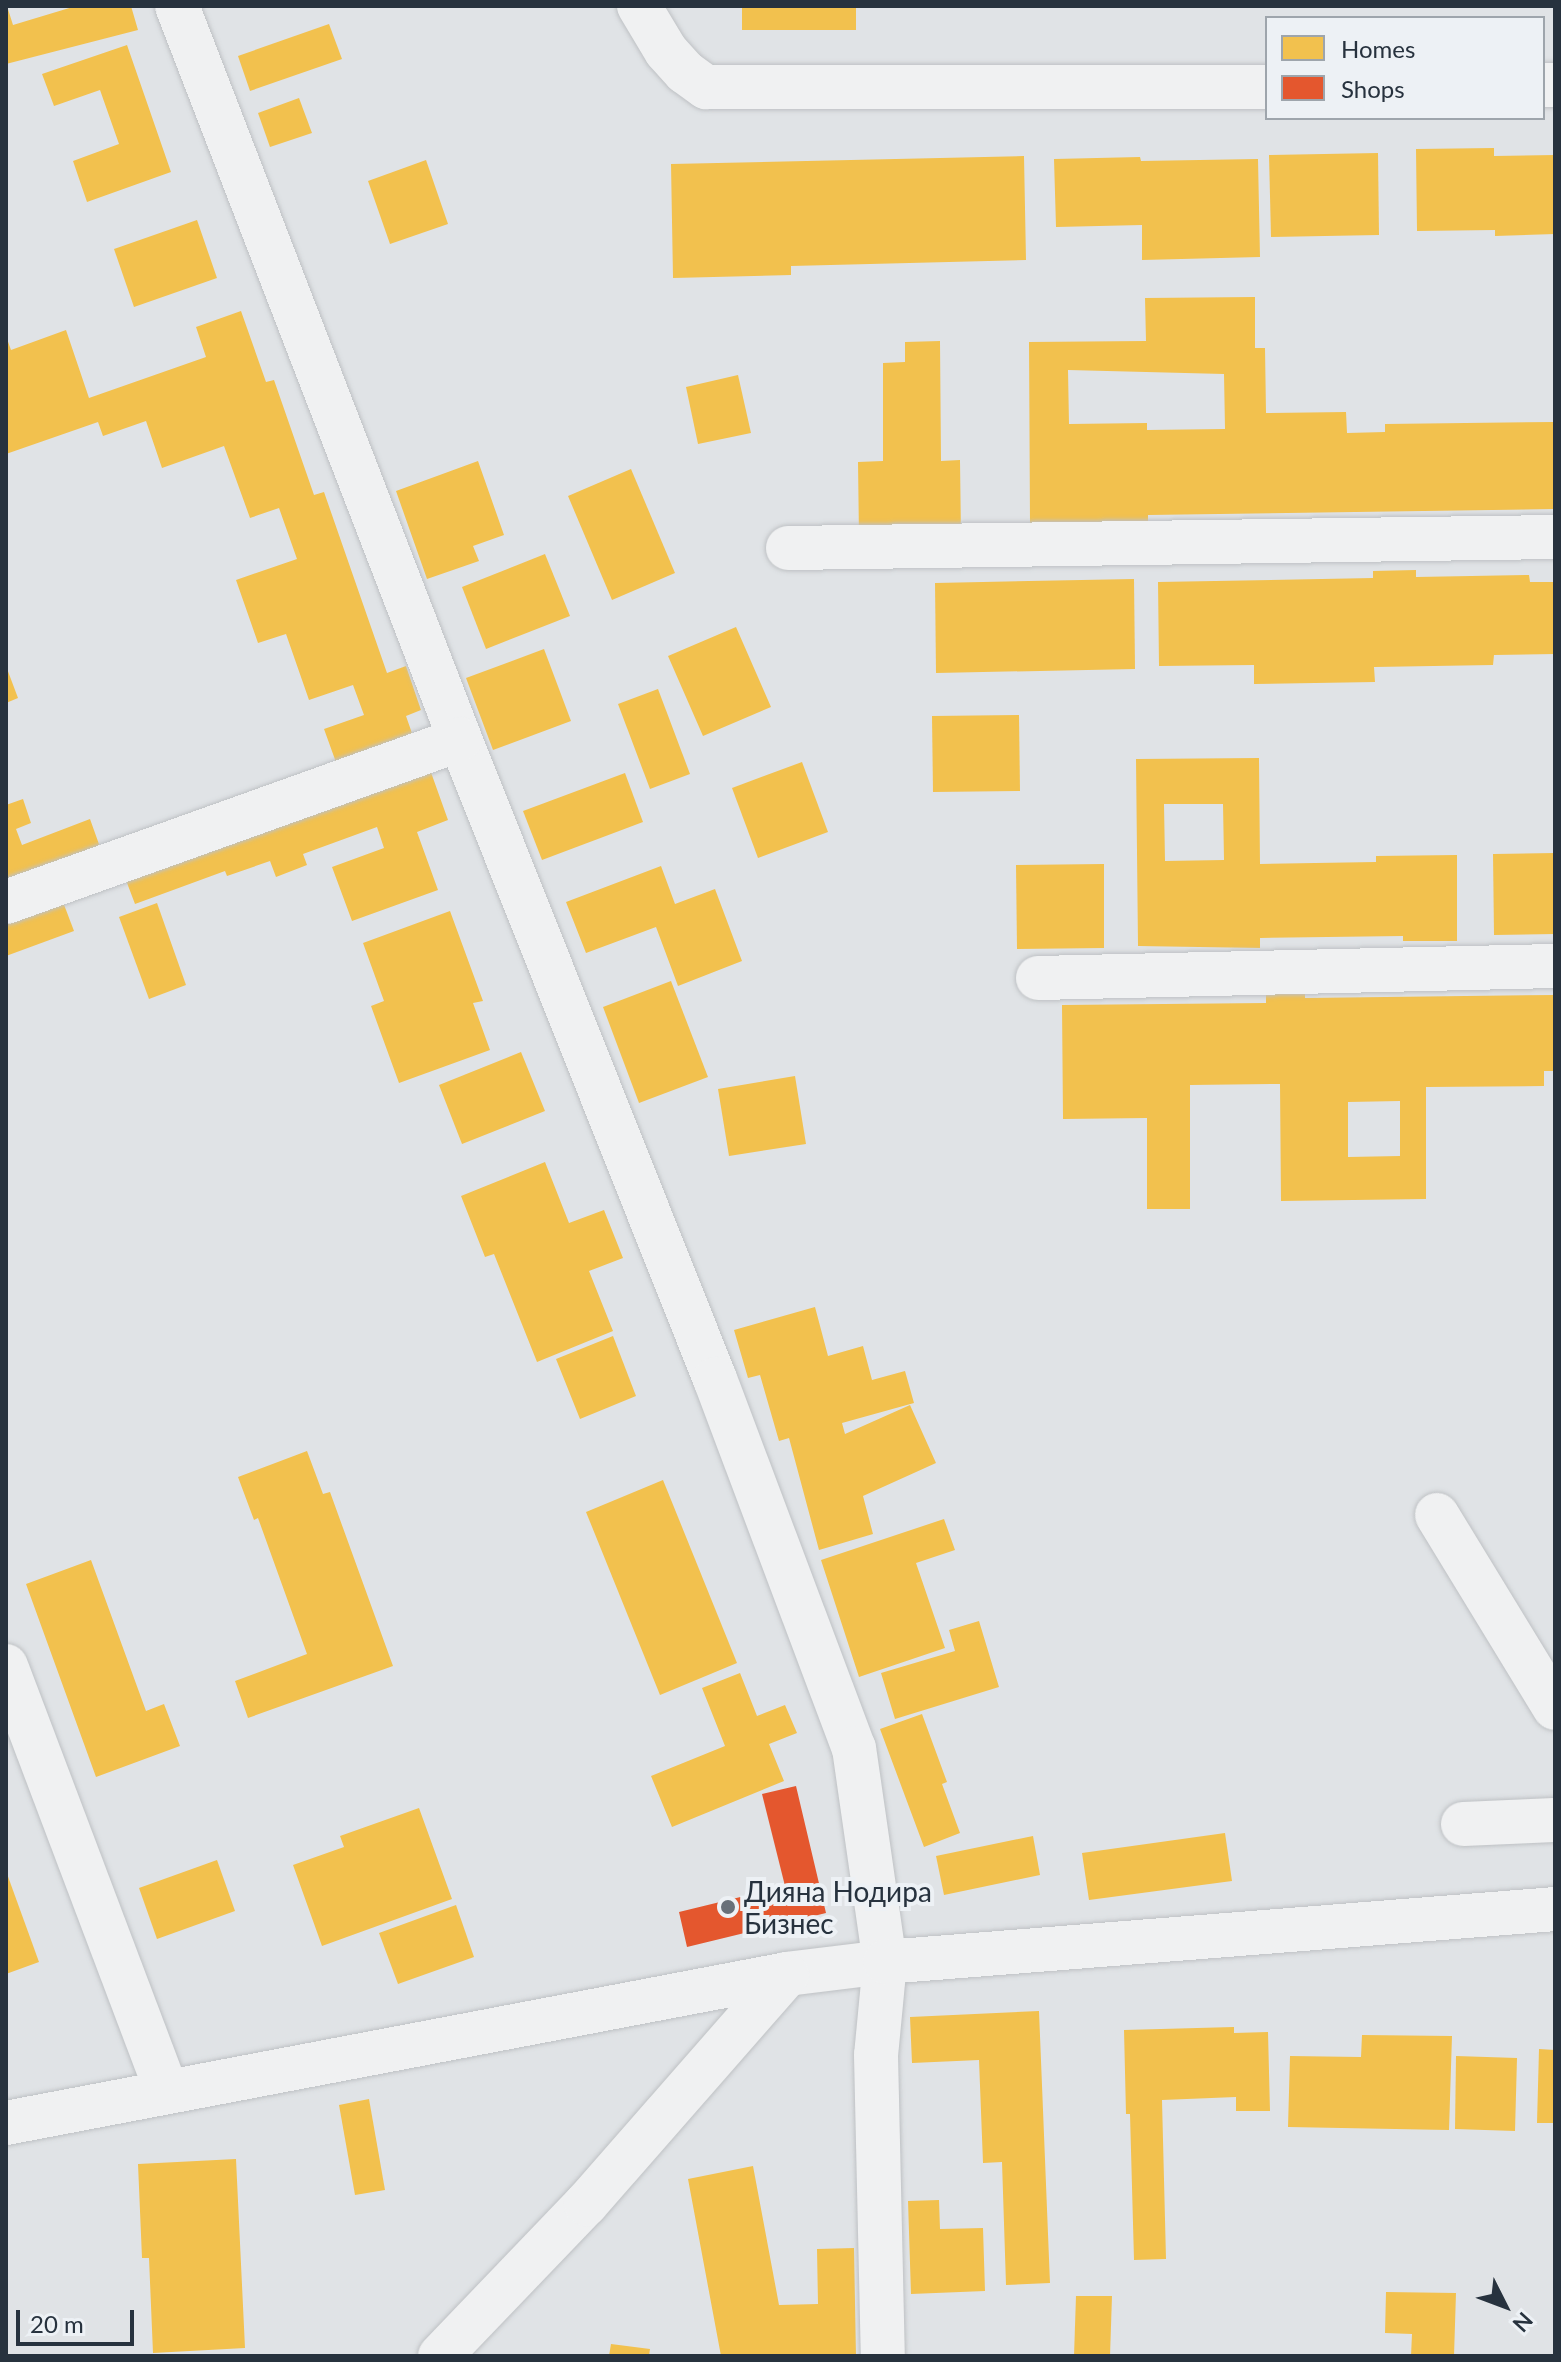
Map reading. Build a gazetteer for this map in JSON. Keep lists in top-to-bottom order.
{
  "places": ["Дияна Нодира Бизнес"],
  "legend": ["Homes", "Shops"],
  "scale_bar": "20 m",
  "north": "bottom right"
}
